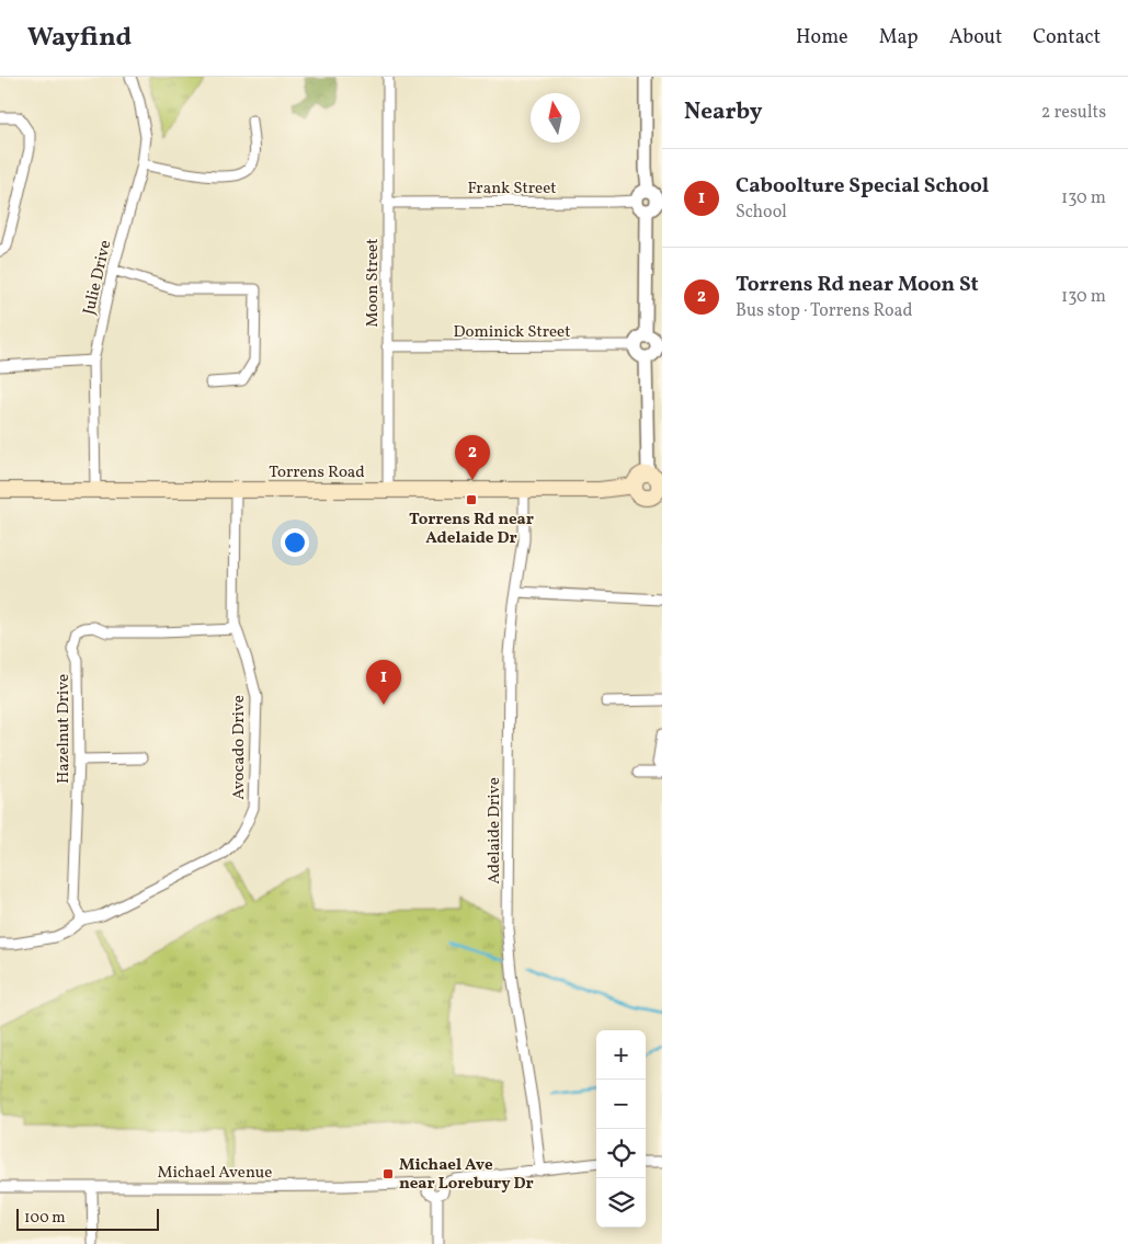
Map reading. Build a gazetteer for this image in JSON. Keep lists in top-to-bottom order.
{
  "streets": {
    "main road": ["Torrens Road"],
    "street": [
      "Frank Street",
      "Julie Drive",
      "Moon Street",
      "Dominick Street",
      "Hazelnut Drive",
      "Avocado Drive",
      "Adelaide Drive",
      "Michael Avenue"
    ]
  },
  "crossings": [
    ["Frank Street", "Moon Street"],
    ["Julie Drive", "Torrens Road"],
    ["Moon Street", "Dominick Street"],
    ["Moon Street", "Torrens Road"],
    ["Torrens Road", "Avocado Drive"],
    ["Torrens Road", "Adelaide Drive"],
    ["Hazelnut Drive", "Avocado Drive"]
  ],
  "places": {
    "transit": ["Torrens Rd near Adelaide Dr", "Michael Ave near Lorebury Dr"]
  },
  "scale_bar": "100 m",
  "north": "top",
  "page": {
    "header": "Wayfind",
    "nav": [
      "Home",
      "Map",
      "About",
      "Contact"
    ],
    "heading": ["Nearby", "2 results"],
    "list": [
      {
        "mark": "1",
        "name": "Caboolture Special School",
        "note": "School",
        "value": "130 m"
      },
      {
        "mark": "2",
        "name": "Torrens Rd near Moon St",
        "note": "Bus stop · Torrens Road",
        "value": "130 m"
      }
    ],
    "pins": ["2", "1"],
    "map_buttons": ["+", "−"],
    "scale": "100 m"
  }
}
